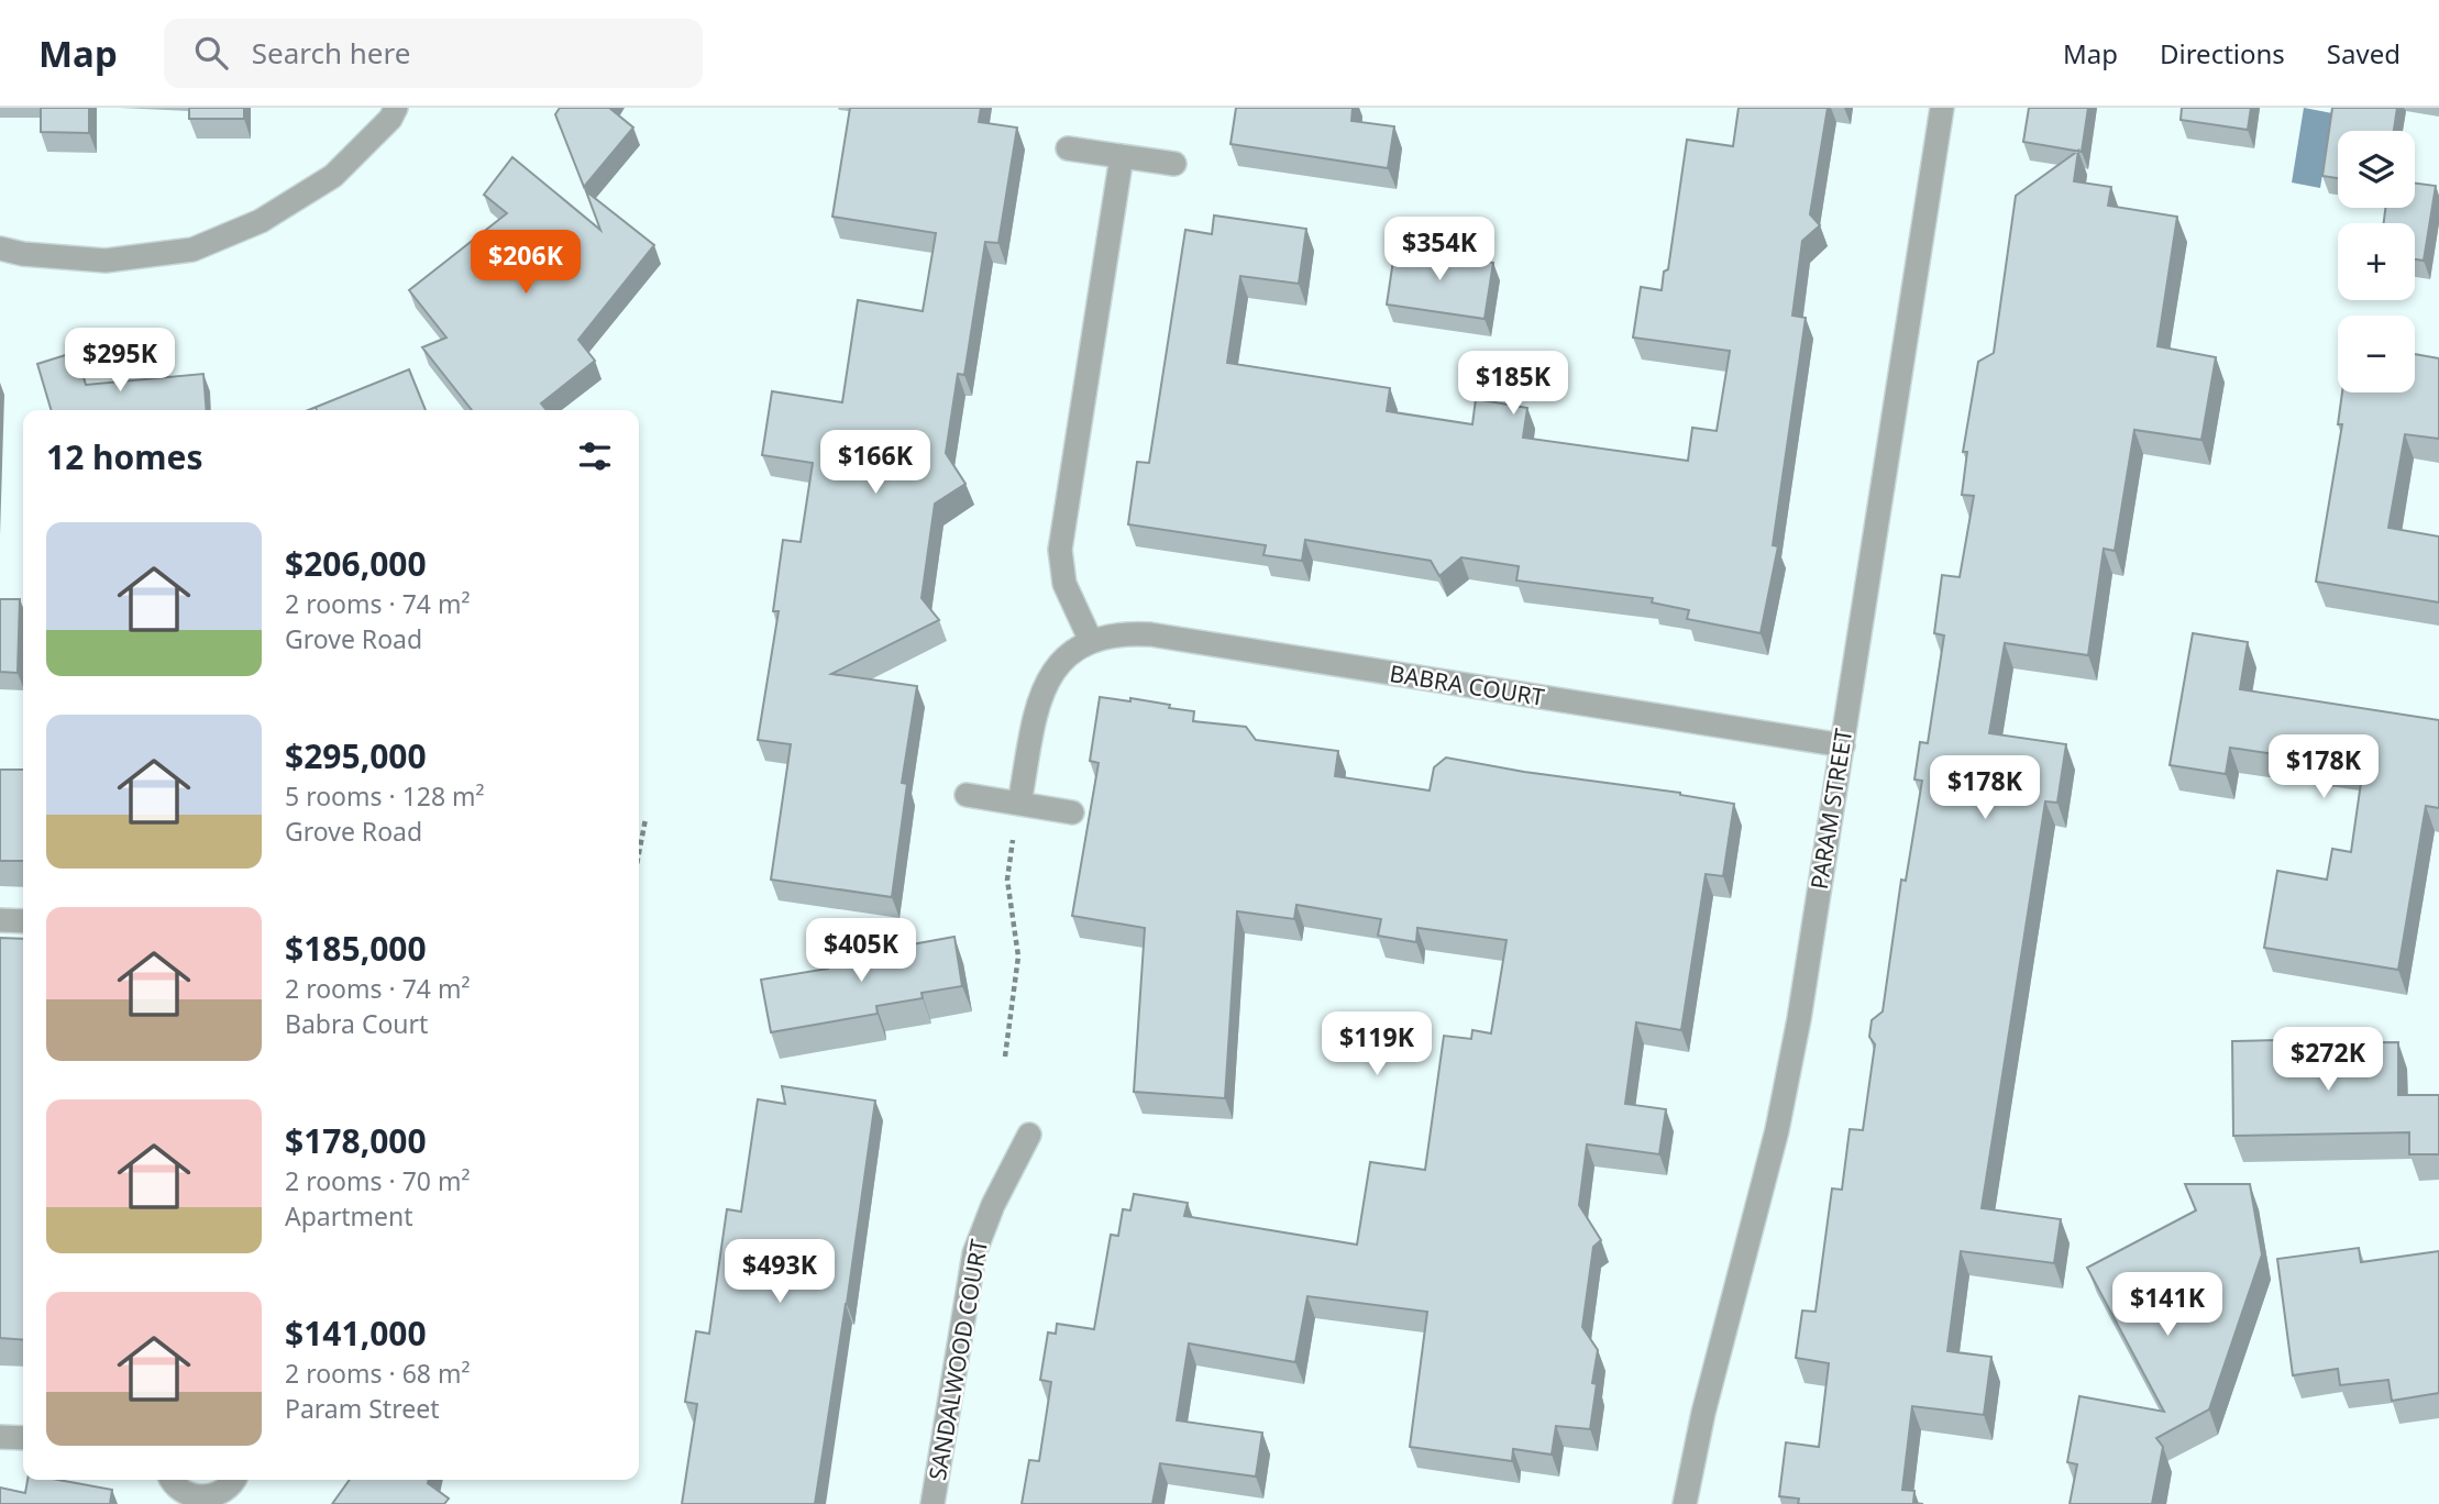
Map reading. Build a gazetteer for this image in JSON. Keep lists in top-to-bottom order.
{
  "streets": {
    "street": ["BABRA COURT", "PARAM STREET", "SANDALWOOD COURT"]
  },
  "crossings": [
    ["BABRA COURT", "PARAM STREET"]
  ],
  "page": {
    "header": "Map",
    "search": "Search here",
    "nav": ["Map", "Directions", "Saved"],
    "map_buttons": ["+", "−"],
    "price": [
      "$354K",
      "$206K",
      "$295K",
      "$185K",
      "$166K",
      "$178K",
      "$178K",
      "$405K",
      "$119K",
      "$272K",
      "$493K",
      "$141K"
    ],
    "heading": "12 homes",
    "list": [
      {
        "name": "$206,000",
        "note": "2 rooms · 74 m² · Grove Road"
      },
      {
        "name": "$295,000",
        "note": "5 rooms · 128 m² · Grove Road"
      },
      {
        "name": "$185,000",
        "note": "2 rooms · 74 m² · Babra Court"
      },
      {
        "name": "$178,000",
        "note": "2 rooms · 70 m² · Apartment"
      },
      {
        "name": "$141,000",
        "note": "2 rooms · 68 m² · Param Street"
      }
    ]
  }
}
